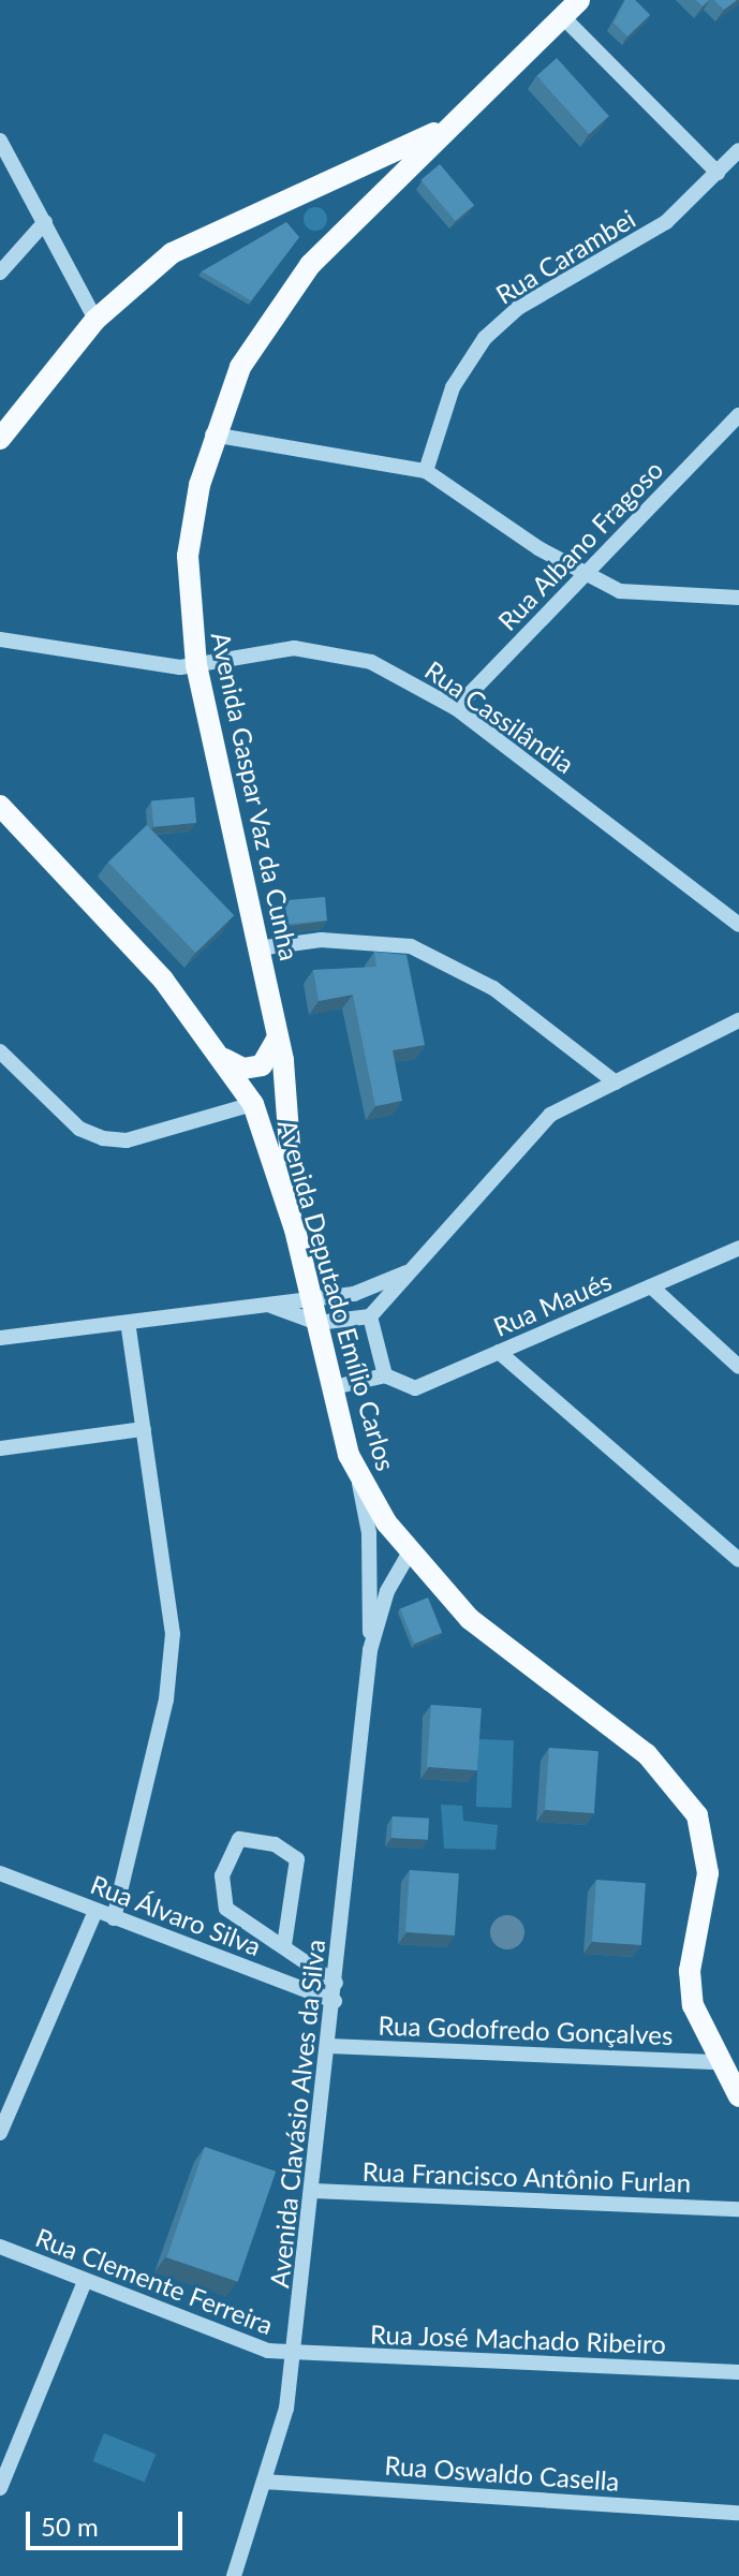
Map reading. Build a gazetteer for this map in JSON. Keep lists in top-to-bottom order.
{
  "streets": {
    "main road": ["Avenida Gaspar Vaz da Cunha", "Avenida Deputado Emílio Carlos"],
    "street": [
      "Rua Carambei",
      "Rua Albano Fragoso",
      "Rua Cassilândia",
      "Rua Maués",
      "Rua Álvaro Silva",
      "Rua Godofredo Gonçalves",
      "Avenida Clavásio Alves da Silva",
      "Rua Francisco Antônio Furlan",
      "Rua Clemente Ferreira",
      "Rua José Machado Ribeiro",
      "Rua Oswaldo Casella"
    ]
  },
  "crossings": [
    ["Rua Albano Fragoso", "Rua Cassilândia"],
    ["Rua Cassilândia", "Avenida Gaspar Vaz da Cunha"],
    ["Avenida Gaspar Vaz da Cunha", "Avenida Deputado Emílio Carlos"],
    ["Avenida Deputado Emílio Carlos", "Rua Maués"],
    ["Avenida Deputado Emílio Carlos", "Rua Godofredo Gonçalves"],
    ["Avenida Deputado Emílio Carlos", "Avenida Clavásio Alves da Silva"],
    ["Rua Álvaro Silva", "Avenida Clavásio Alves da Silva"],
    ["Rua Godofredo Gonçalves", "Avenida Clavásio Alves da Silva"],
    ["Avenida Clavásio Alves da Silva", "Rua Francisco Antônio Furlan"],
    ["Avenida Clavásio Alves da Silva", "Rua Clemente Ferreira"],
    ["Avenida Clavásio Alves da Silva", "Rua José Machado Ribeiro"],
    ["Avenida Clavásio Alves da Silva", "Rua Oswaldo Casella"],
    ["Rua Clemente Ferreira", "Rua José Machado Ribeiro"]
  ],
  "scale_bar": "50 m"
}
